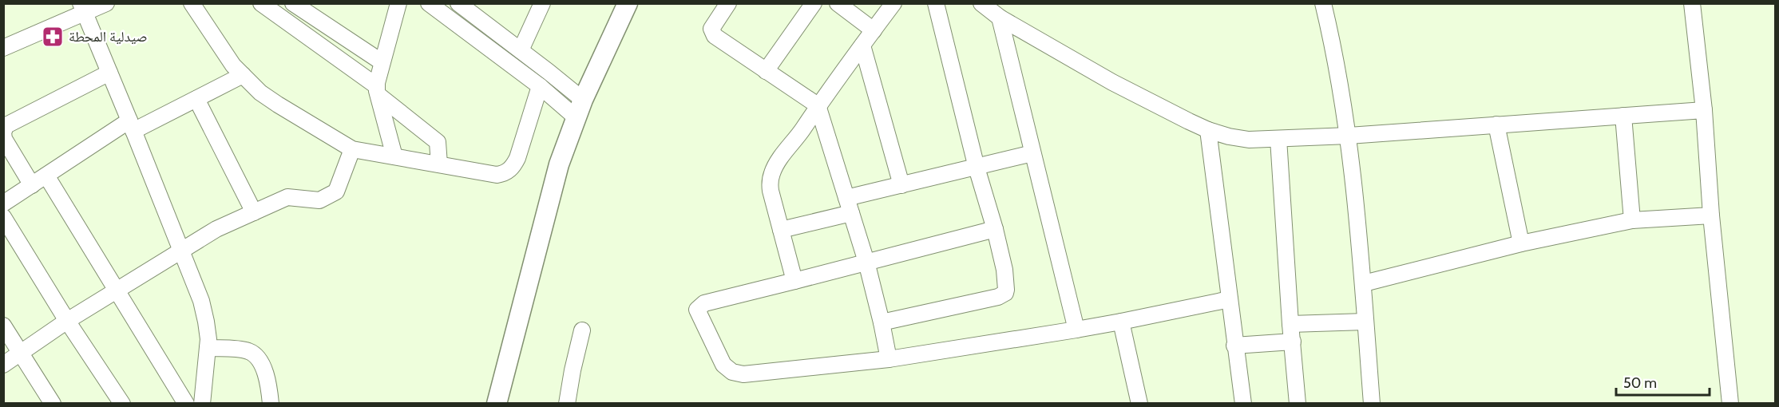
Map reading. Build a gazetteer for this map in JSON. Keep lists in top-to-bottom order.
{
  "places": {
    "pharmacy": ["صيدلية المحطة"]
  },
  "scale_bar": "50 m"
}
